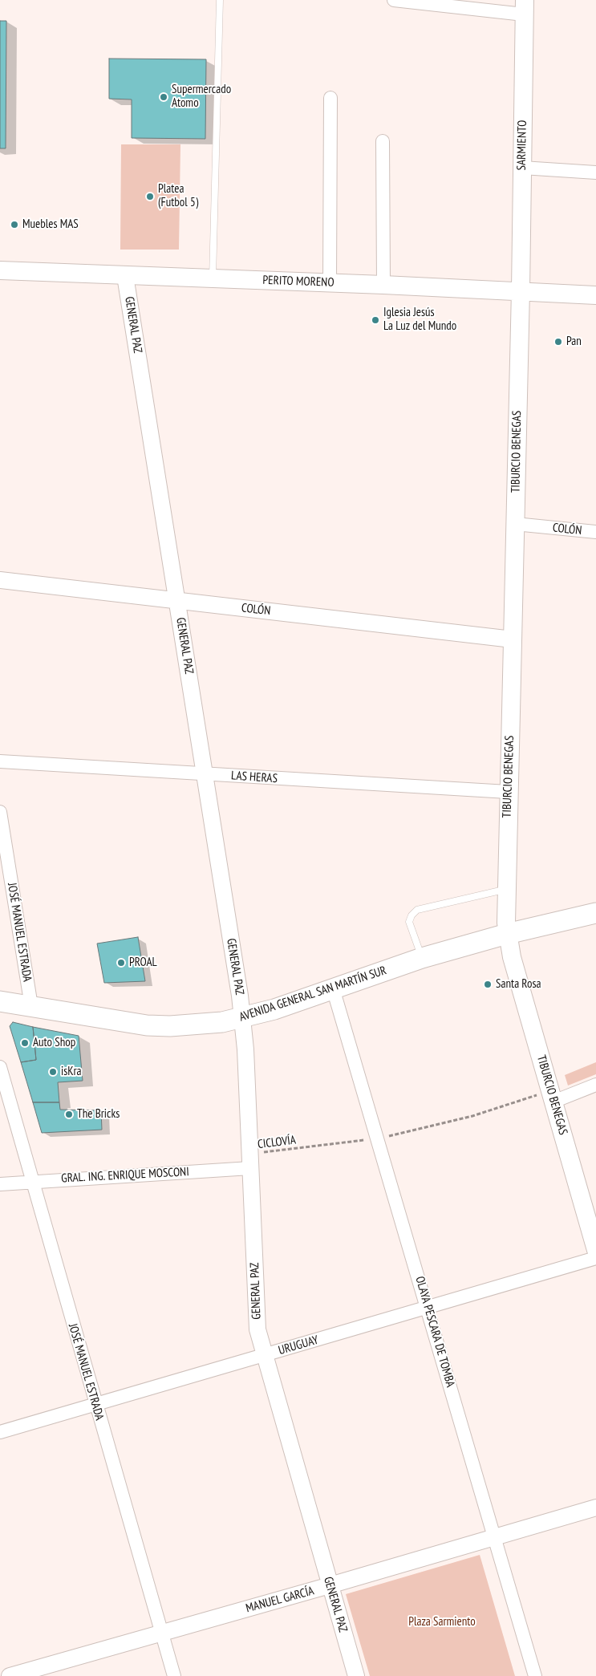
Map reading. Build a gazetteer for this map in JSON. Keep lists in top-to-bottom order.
{
  "streets": {
    "main road": [
      "SARMIENTO",
      "PERITO MORENO",
      "TIBURCIO BENEGAS",
      "AVENIDA GENERAL SAN MARTÍN SUR"
    ],
    "street": [
      "GENERAL PAZ",
      "COLÓN",
      "LAS HERAS",
      "JOSÉ MANUEL ESTRADA",
      "GRAL. ING. ENRIQUE MOSCONI",
      "OLAYA PESCARA DE TOMBA",
      "URUGUAY",
      "MANUEL GARCÍA"
    ],
    "path": ["CICLOVÍA"]
  },
  "crossings": [
    ["SARMIENTO", "PERITO MORENO"],
    ["SARMIENTO", "TIBURCIO BENEGAS"],
    ["PERITO MORENO", "GENERAL PAZ"],
    ["PERITO MORENO", "TIBURCIO BENEGAS"],
    ["GENERAL PAZ", "COLÓN"],
    ["GENERAL PAZ", "LAS HERAS"],
    ["GENERAL PAZ", "AVENIDA GENERAL SAN MARTÍN SUR"],
    ["GENERAL PAZ", "CICLOVÍA"],
    ["GENERAL PAZ", "GRAL. ING. ENRIQUE MOSCONI"],
    ["GENERAL PAZ", "URUGUAY"],
    ["GENERAL PAZ", "MANUEL GARCÍA"],
    ["TIBURCIO BENEGAS", "COLÓN"],
    ["TIBURCIO BENEGAS", "LAS HERAS"],
    ["TIBURCIO BENEGAS", "AVENIDA GENERAL SAN MARTÍN SUR"],
    ["TIBURCIO BENEGAS", "CICLOVÍA"],
    ["JOSÉ MANUEL ESTRADA", "AVENIDA GENERAL SAN MARTÍN SUR"],
    ["JOSÉ MANUEL ESTRADA", "GRAL. ING. ENRIQUE MOSCONI"],
    ["JOSÉ MANUEL ESTRADA", "URUGUAY"],
    ["JOSÉ MANUEL ESTRADA", "MANUEL GARCÍA"],
    ["AVENIDA GENERAL SAN MARTÍN SUR", "OLAYA PESCARA DE TOMBA"],
    ["CICLOVÍA", "GRAL. ING. ENRIQUE MOSCONI"],
    ["CICLOVÍA", "OLAYA PESCARA DE TOMBA"],
    ["OLAYA PESCARA DE TOMBA", "URUGUAY"],
    ["OLAYA PESCARA DE TOMBA", "MANUEL GARCÍA"]
  ],
  "parks": ["Plaza Sarmiento"],
  "places": [
    "Supermercado Atomo",
    "Platea (Futbol 5)",
    "Muebles MAS",
    "Iglesia Jesús La Luz del Mundo",
    "Pan",
    "PROAL",
    "Santa Rosa",
    "Auto Shop",
    "isKra",
    "The Bricks"
  ]
}
